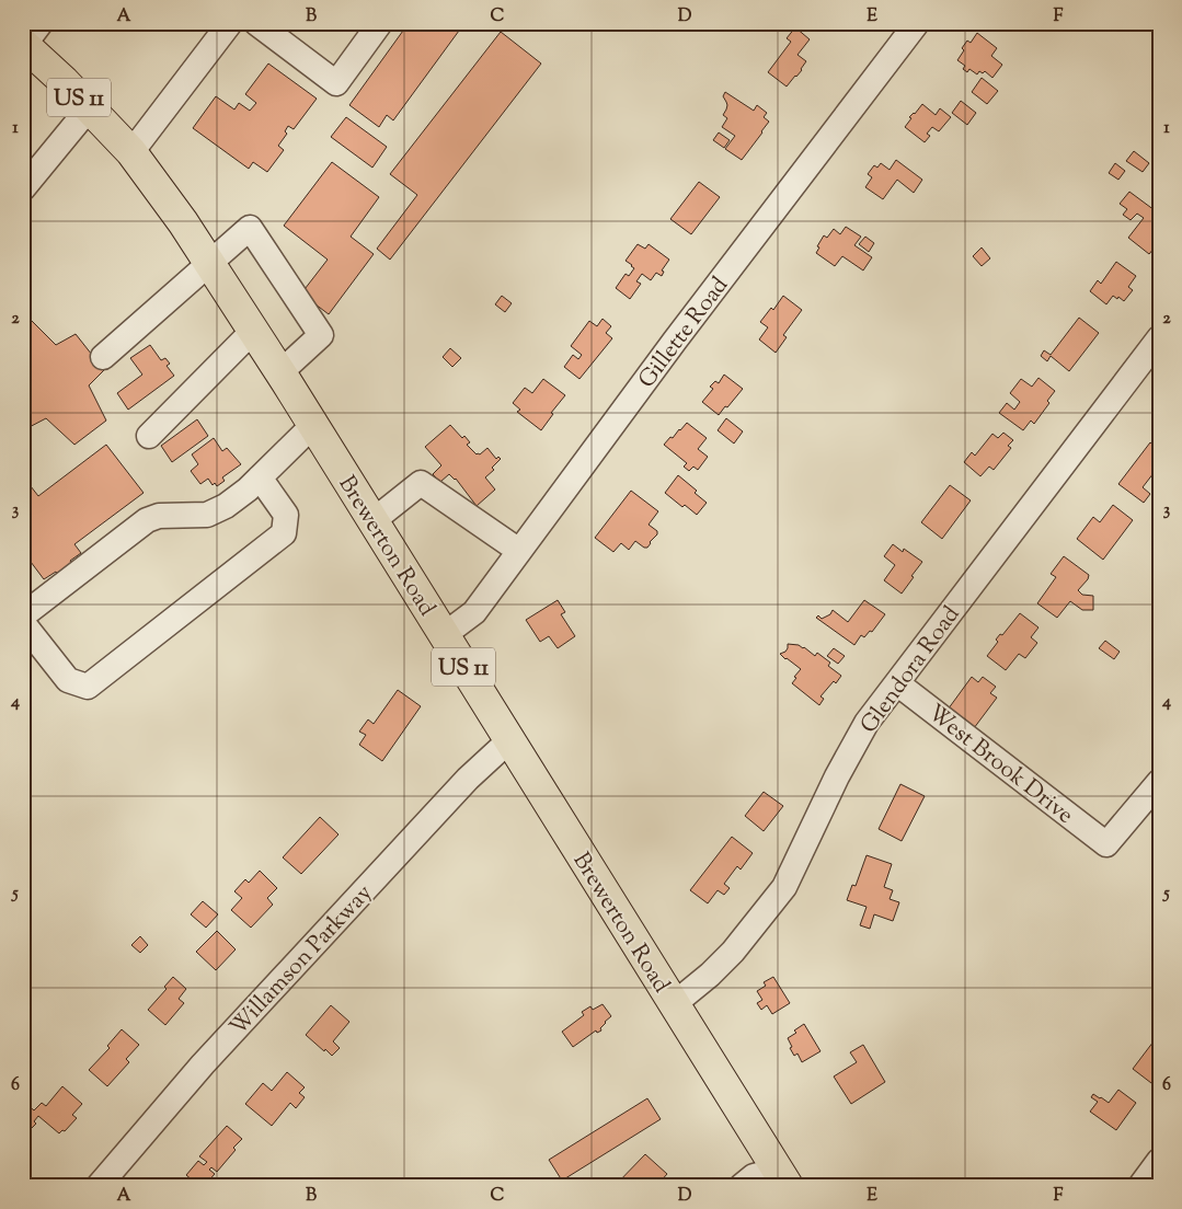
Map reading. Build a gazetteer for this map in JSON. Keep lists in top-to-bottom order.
{
  "streets": {
    "main road": ["US 11", "Brewerton Road"],
    "street": [
      "Gillette Road",
      "Glendora Road",
      "West Brook Drive",
      "Willamson Parkway"
    ]
  },
  "crossings": [
    ["Gillette Road", "Brewerton Road"],
    ["Brewerton Road", "Glendora Road"],
    ["Brewerton Road", "Willamson Parkway"],
    ["Glendora Road", "West Brook Drive"]
  ],
  "grid": {
    "columns": [
      "A",
      "B",
      "C",
      "D",
      "E",
      "F"
    ],
    "rows": [
      "1",
      "2",
      "3",
      "4",
      "5",
      "6"
    ]
  }
}
